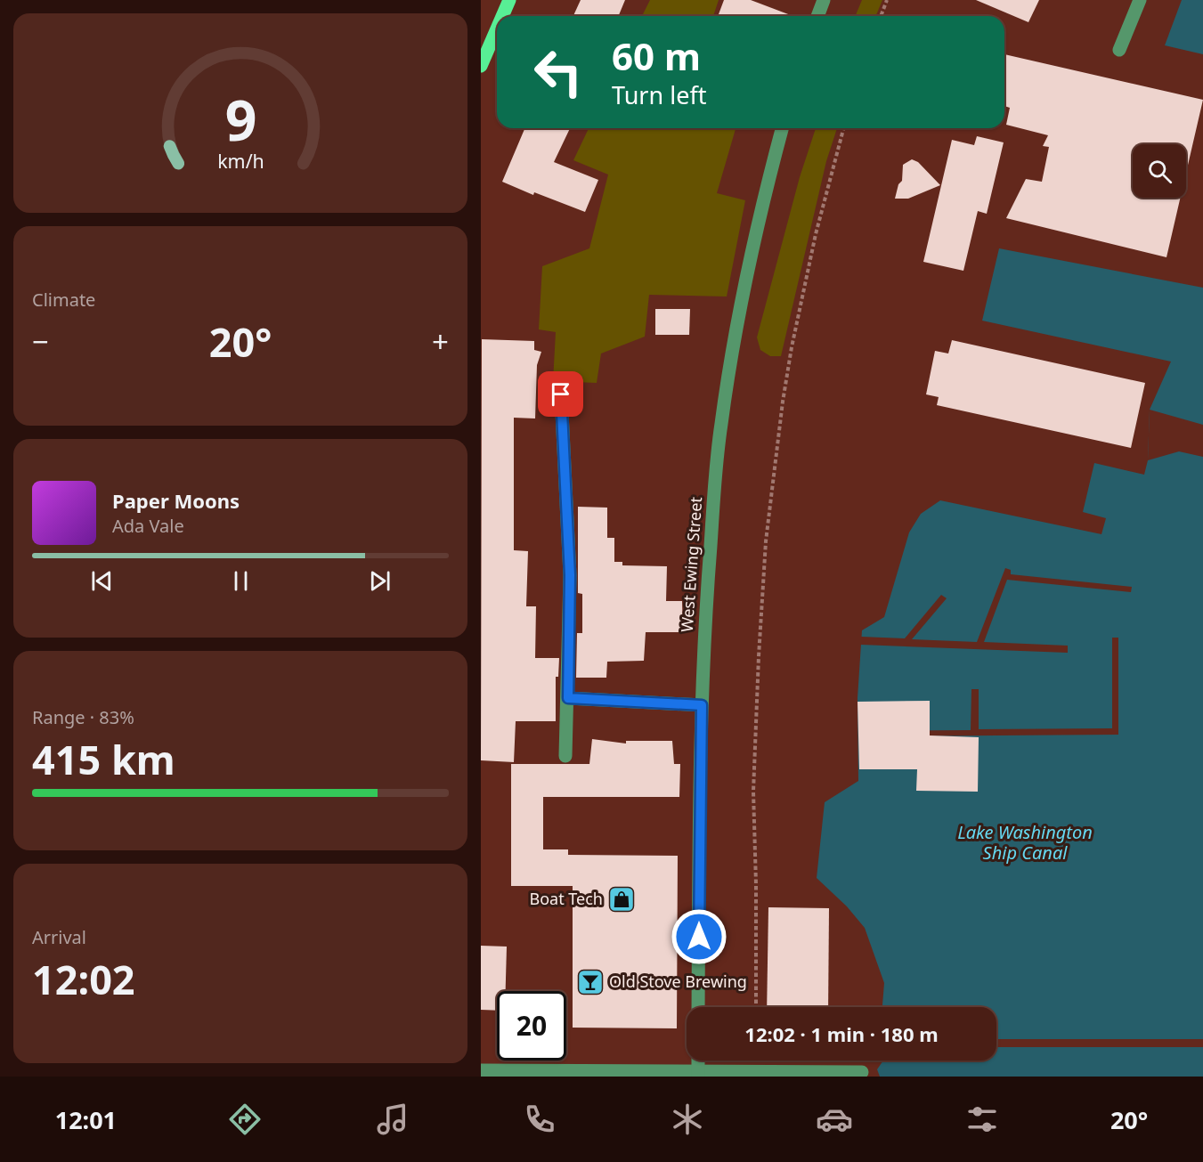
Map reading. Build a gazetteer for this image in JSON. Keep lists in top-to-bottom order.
{
  "streets": {
    "street": ["West Ewing Street"]
  },
  "water": ["Lake Washington Ship Canal"],
  "places": {
    "shop": ["Boat Tech"],
    "bar": ["Old Stove Brewing"]
  },
  "page": {
    "turn": ["60 m", "Turn left"],
    "tile": [
      "Climate",
      ["Range · 83%", "415 km"],
      ["Arrival", "12:02"]
    ],
    "heat": ["−", "20°", "+"],
    "song": ["Paper Moons", "Ada Vale"],
    "limit": "20",
    "trip": "12:02 · 1 min · 180 m",
    "tabs": ["12:01", "20°"],
    "gauge": ["9", "km/h"]
  }
}
